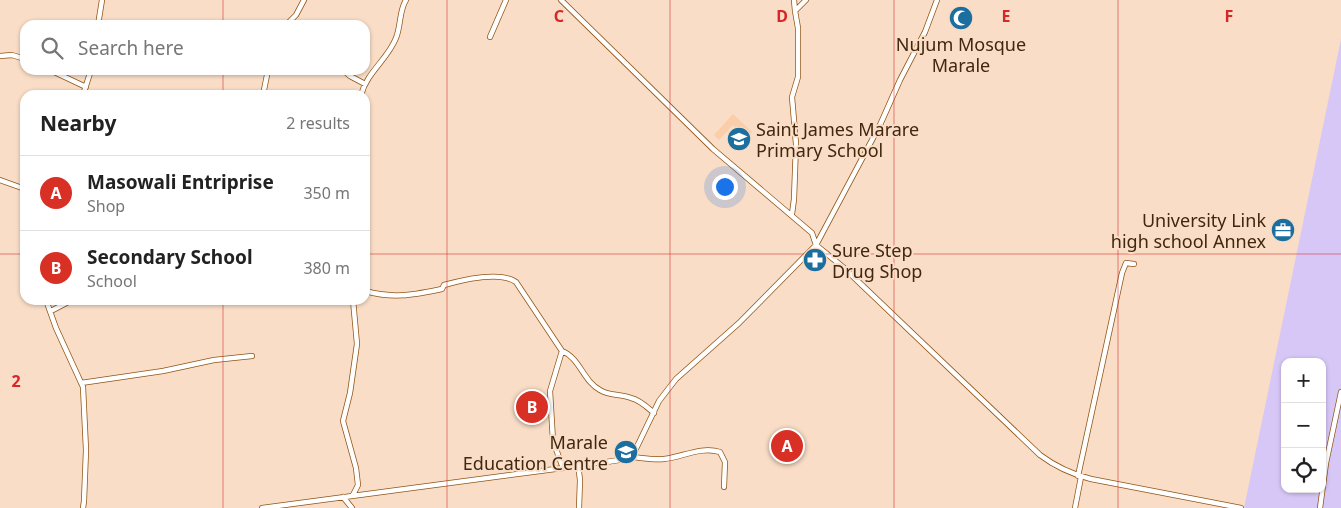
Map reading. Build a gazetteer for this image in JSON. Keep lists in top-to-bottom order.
{
  "places": {
    "mosque": ["Nujum Mosque Marale"],
    "school or university": ["Saint James Marare Primary School", "Marale Education Centre"],
    "office": ["University Link high school Annex"],
    "pharmacy": ["Sure Step Drug Shop"]
  },
  "page": {
    "search": "Search here",
    "heading": ["Nearby", "2 results"],
    "list": [
      {
        "mark": "A",
        "name": "Masowali Entriprise",
        "note": "Shop",
        "value": "350 m"
      },
      {
        "mark": "B",
        "name": "Secondary School",
        "note": "School",
        "value": "380 m"
      }
    ],
    "map_buttons": ["+", "−"],
    "pins": ["B", "A"]
  },
  "grid": {
    "columns": [
      "C",
      "D",
      "E",
      "F"
    ],
    "rows": ["2"]
  }
}
